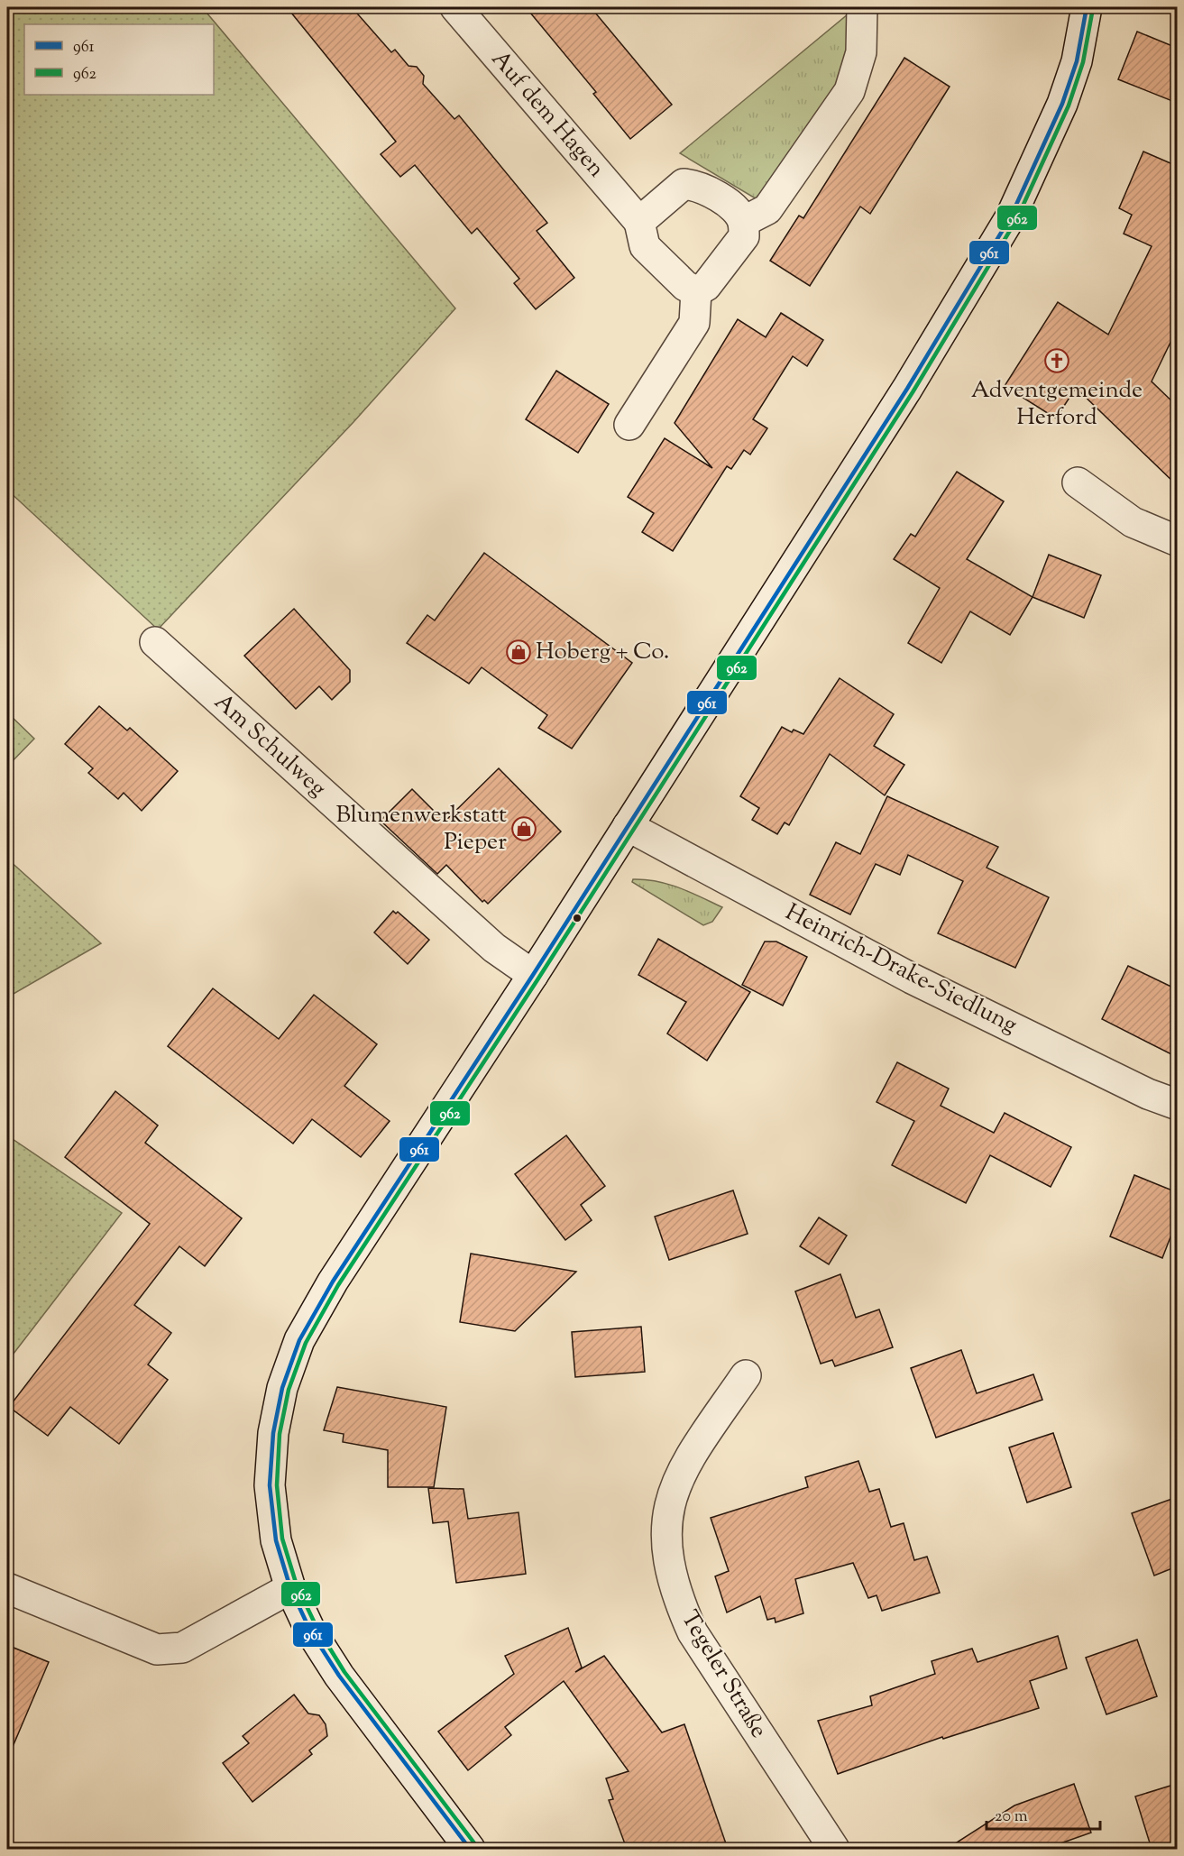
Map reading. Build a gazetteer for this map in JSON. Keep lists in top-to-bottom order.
{
  "streets": {
    "street": [
      "Auf dem Hagen",
      "Am Schulweg",
      "Heinrich-Drake-Siedlung",
      "Tegeler Straße"
    ]
  },
  "places": {
    "church": ["Adventgemeinde Herford"],
    "shop": ["Hoberg + Co.", "Blumenwerkstatt Pieper"]
  },
  "lines": ["transit line 961", "transit line 962"],
  "legend": ["961", "962"],
  "scale_bar": "20 m"
}
